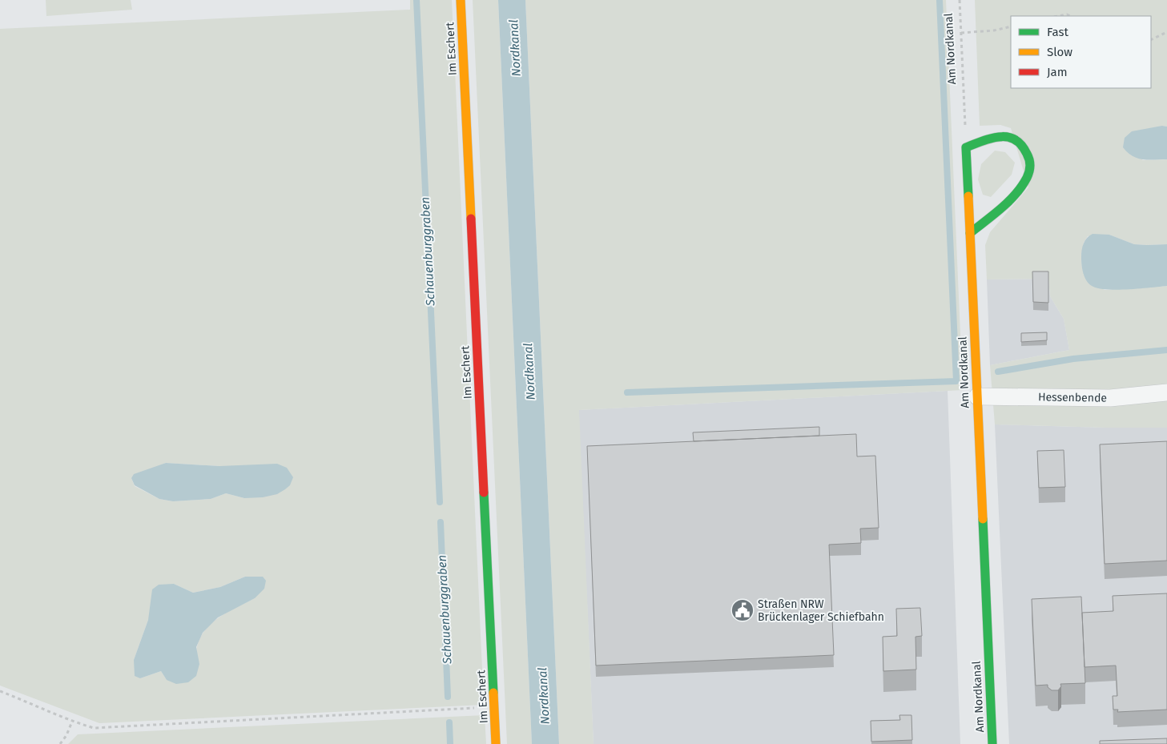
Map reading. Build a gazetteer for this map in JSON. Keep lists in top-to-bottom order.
{
  "streets": {
    "street": ["Im Eschert", "Am Nordkanal", "Hessenbende"]
  },
  "crossings": [
    ["Am Nordkanal", "Hessenbende"]
  ],
  "water": ["Nordkanal", "Schauenburggraben"],
  "places": {
    "public building": ["Straßen NRW Brückenlager Schiefbahn"]
  },
  "legend": ["Fast", "Slow", "Jam"]
}
